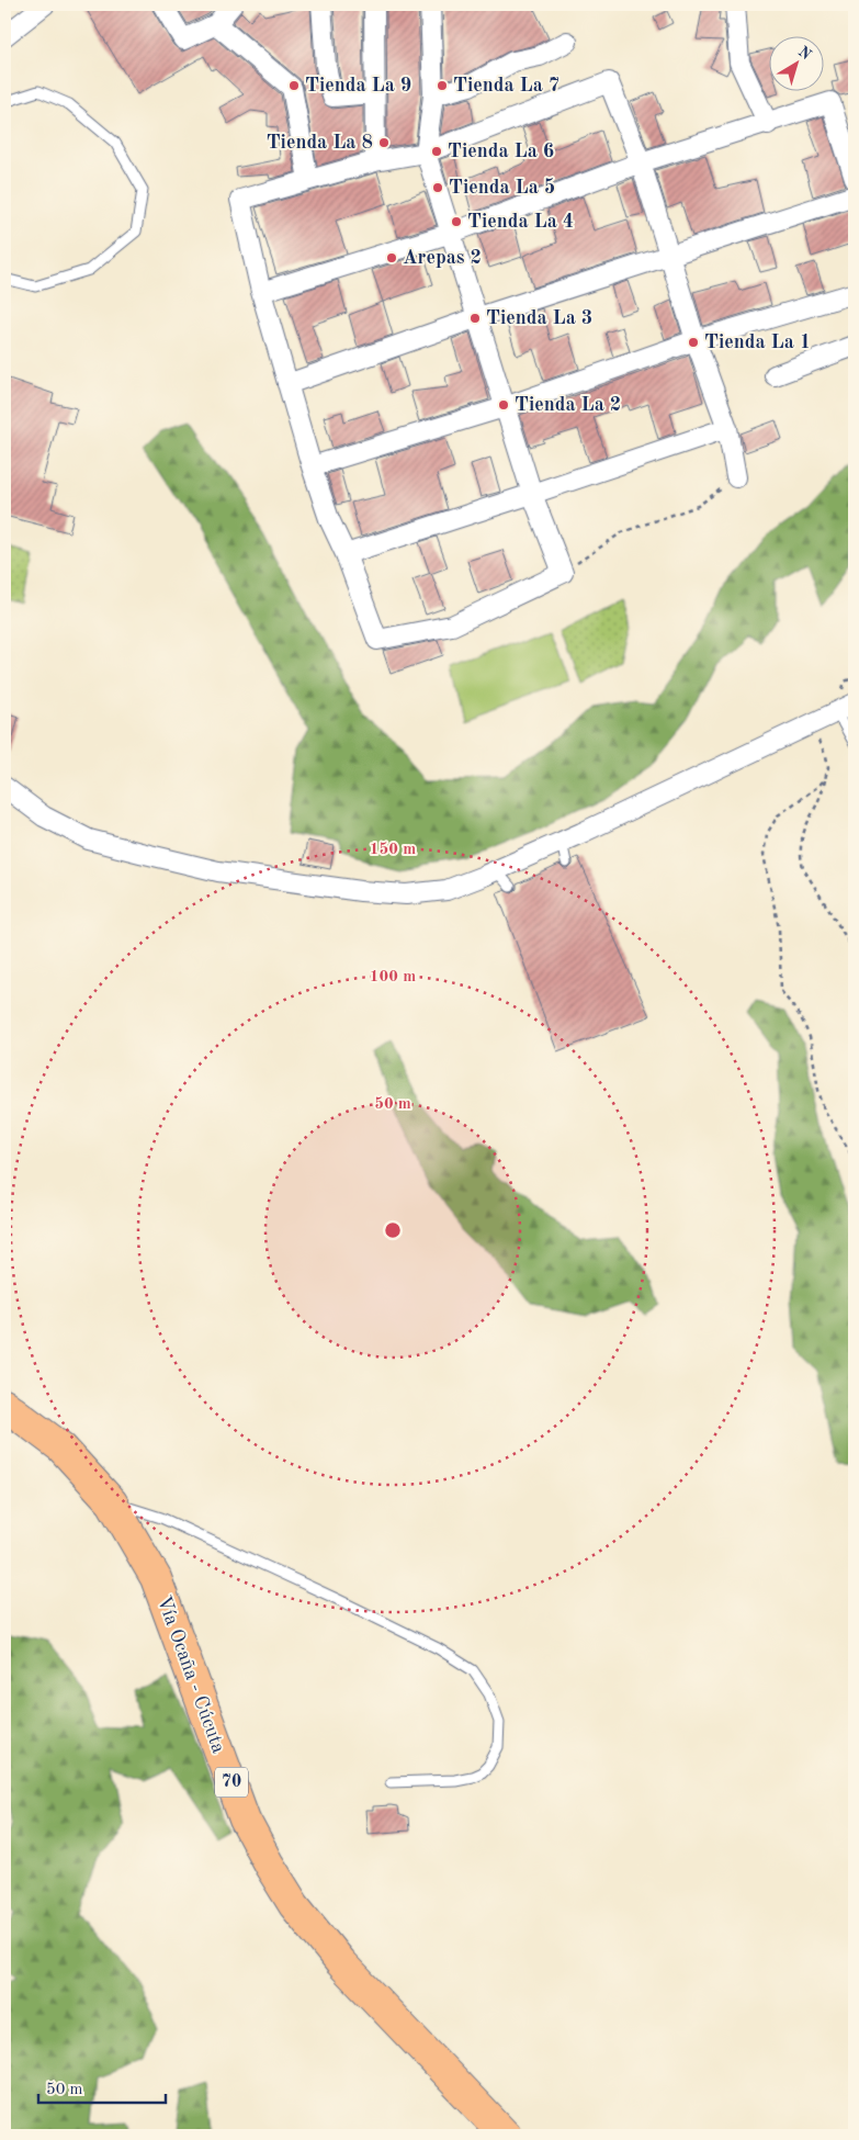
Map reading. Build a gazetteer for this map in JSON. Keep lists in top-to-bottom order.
{
  "streets": {
    "main road": ["Vía Ocaña - Cúcuta", "70"]
  },
  "places": [
    "Tienda La 9",
    "Tienda La 7",
    "Tienda La 8",
    "Tienda La 6",
    "Tienda La 5",
    "Tienda La 4",
    "Arepas 2",
    "Tienda La 3",
    "Tienda La 1",
    "Tienda La 2"
  ],
  "scale_bar": "50 m",
  "north": "top right",
  "rings": ["150 m", "100 m", "50 m"]
}
